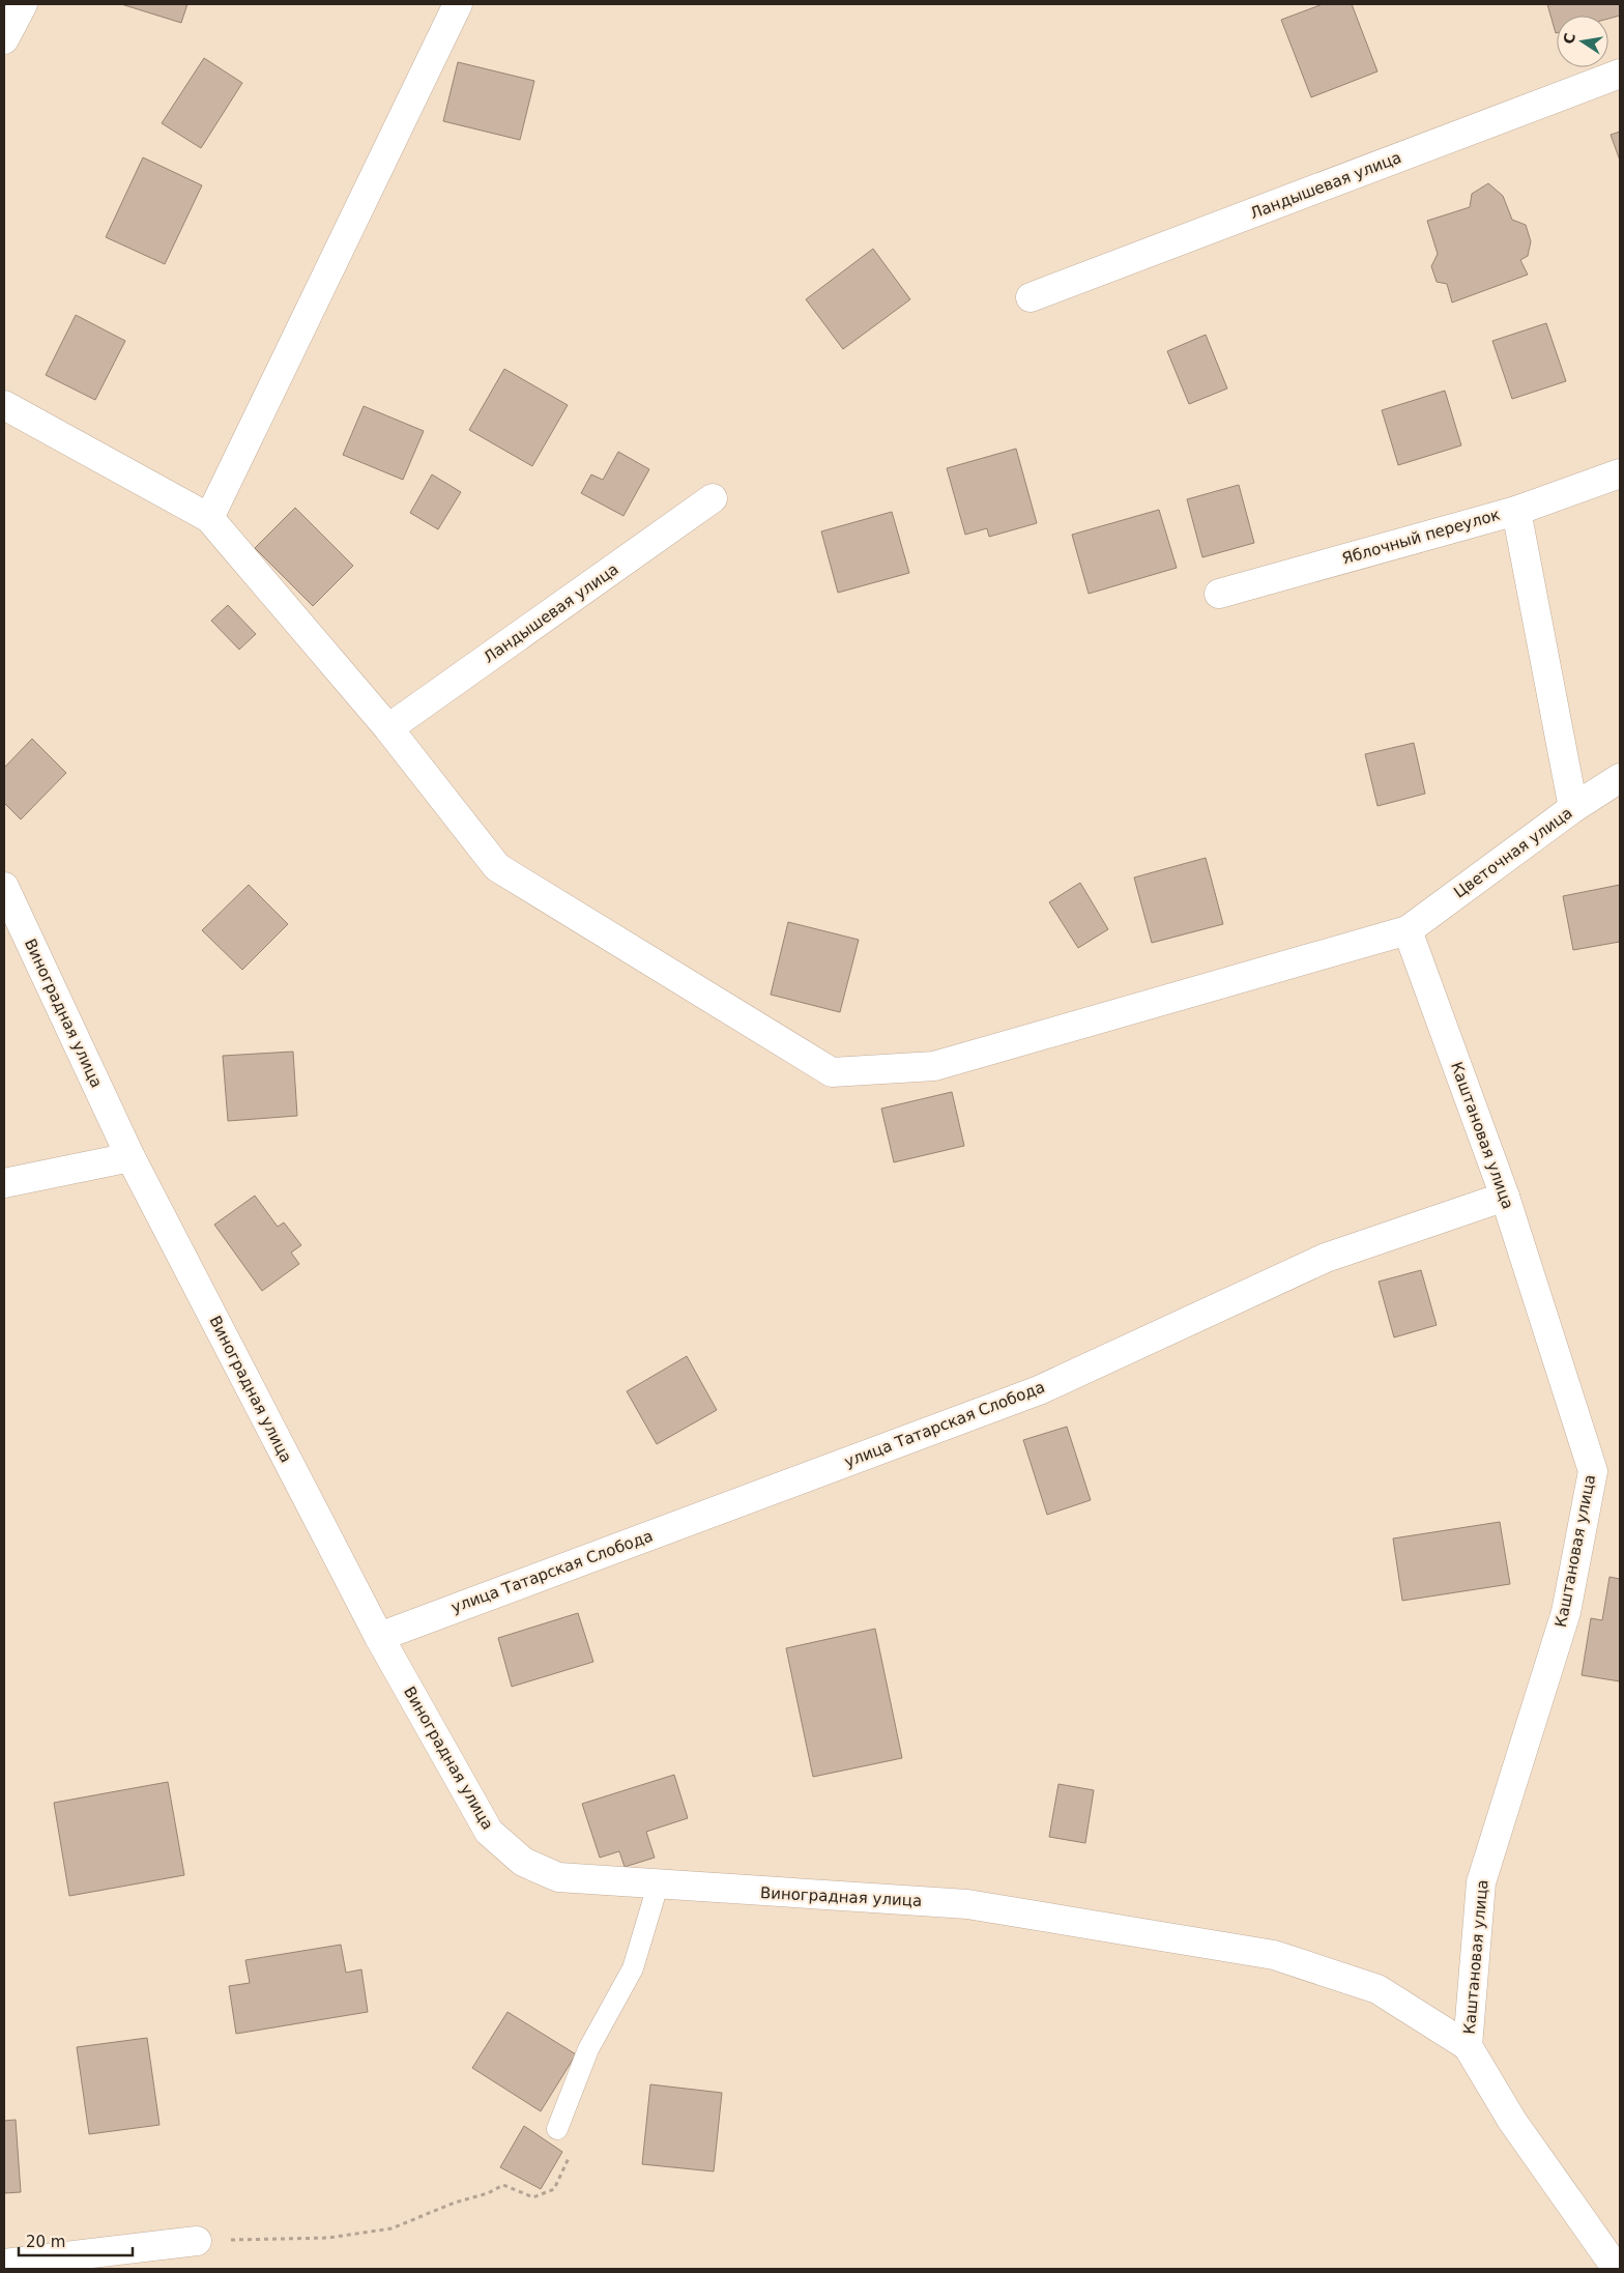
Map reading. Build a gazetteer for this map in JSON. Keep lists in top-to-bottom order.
{
  "streets": {
    "street": [
      "Ландышевая улица",
      "Яблочный переулок",
      "Цветочная улица",
      "Виноградная улица",
      "Каштановая улица",
      "улица Татарская Слобода"
    ]
  },
  "crossings": [
    ["Цветочная улица", "Каштановая улица"],
    ["Виноградная улица", "Каштановая улица"],
    ["Виноградная улица", "улица Татарская Слобода"],
    ["Каштановая улица", "улица Татарская Слобода"]
  ],
  "scale_bar": "20 m",
  "north": "left"
}
